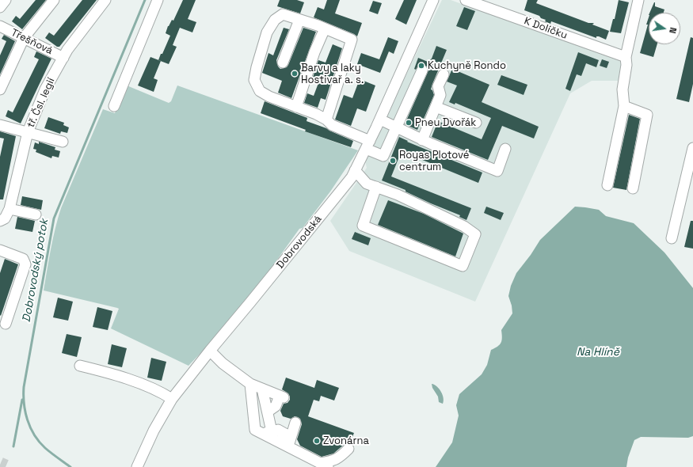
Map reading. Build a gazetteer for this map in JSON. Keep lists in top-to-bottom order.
{
  "streets": {
    "street": [
      "K Dolíčku",
      "Třešňová",
      "tř. Čsl. legií",
      "Dobrovodská"
    ]
  },
  "crossings": [
    ["Třešňová", "tř. Čsl. legií"]
  ],
  "water": ["Dobrovodský potok", "Na Hlíně"],
  "places": [
    "Kuchyně Rondo",
    "Barvy a laky Hostivař a. s.",
    "Pneu Dvořák",
    "Royas Plotové centrum",
    "Zvonárna"
  ],
  "north": "right"
}
